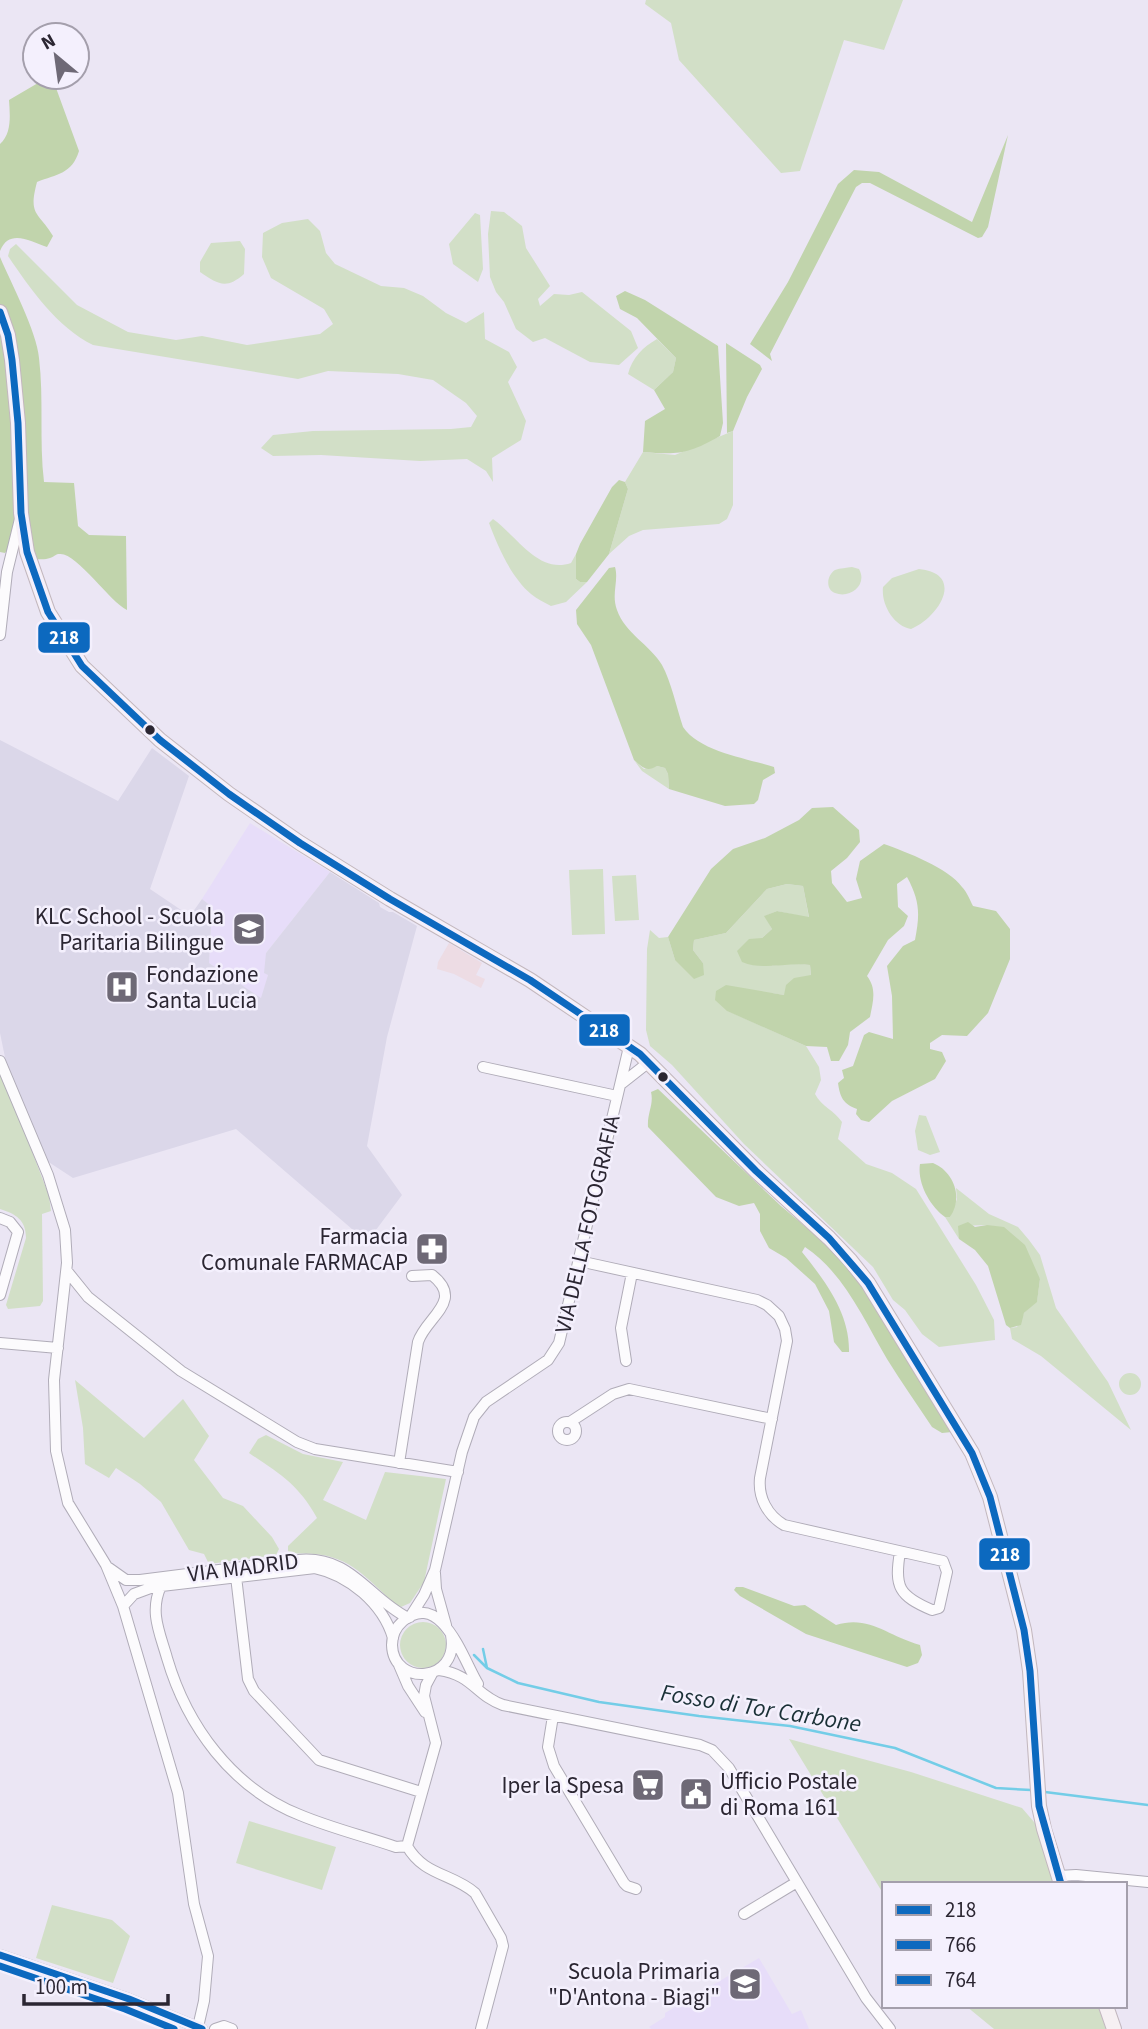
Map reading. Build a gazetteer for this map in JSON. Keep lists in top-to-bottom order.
{
  "streets": {
    "street": ["VIA DELLA FOTOGRAFIA", "VIA MADRID"]
  },
  "crossings": [
    ["VIA DELLA FOTOGRAFIA", "VIA MADRID"]
  ],
  "water": ["Fosso di Tor Carbone"],
  "places": {
    "school or university": ["KLC School - Scuola Paritaria Bilingue", "Scuola Primaria \"D'Antona - Biagi\""],
    "hospital": ["Fondazione Santa Lucia"],
    "pharmacy": ["Farmacia Comunale FARMACAP"],
    "supermarket": ["Iper la Spesa"],
    "public building": ["Ufficio Postale di Roma 161"]
  },
  "lines": ["transit line 218", "transit line 766", "transit line 764"],
  "legend": ["218", "766", "764"],
  "scale_bar": "100 m",
  "north": "top left"
}
